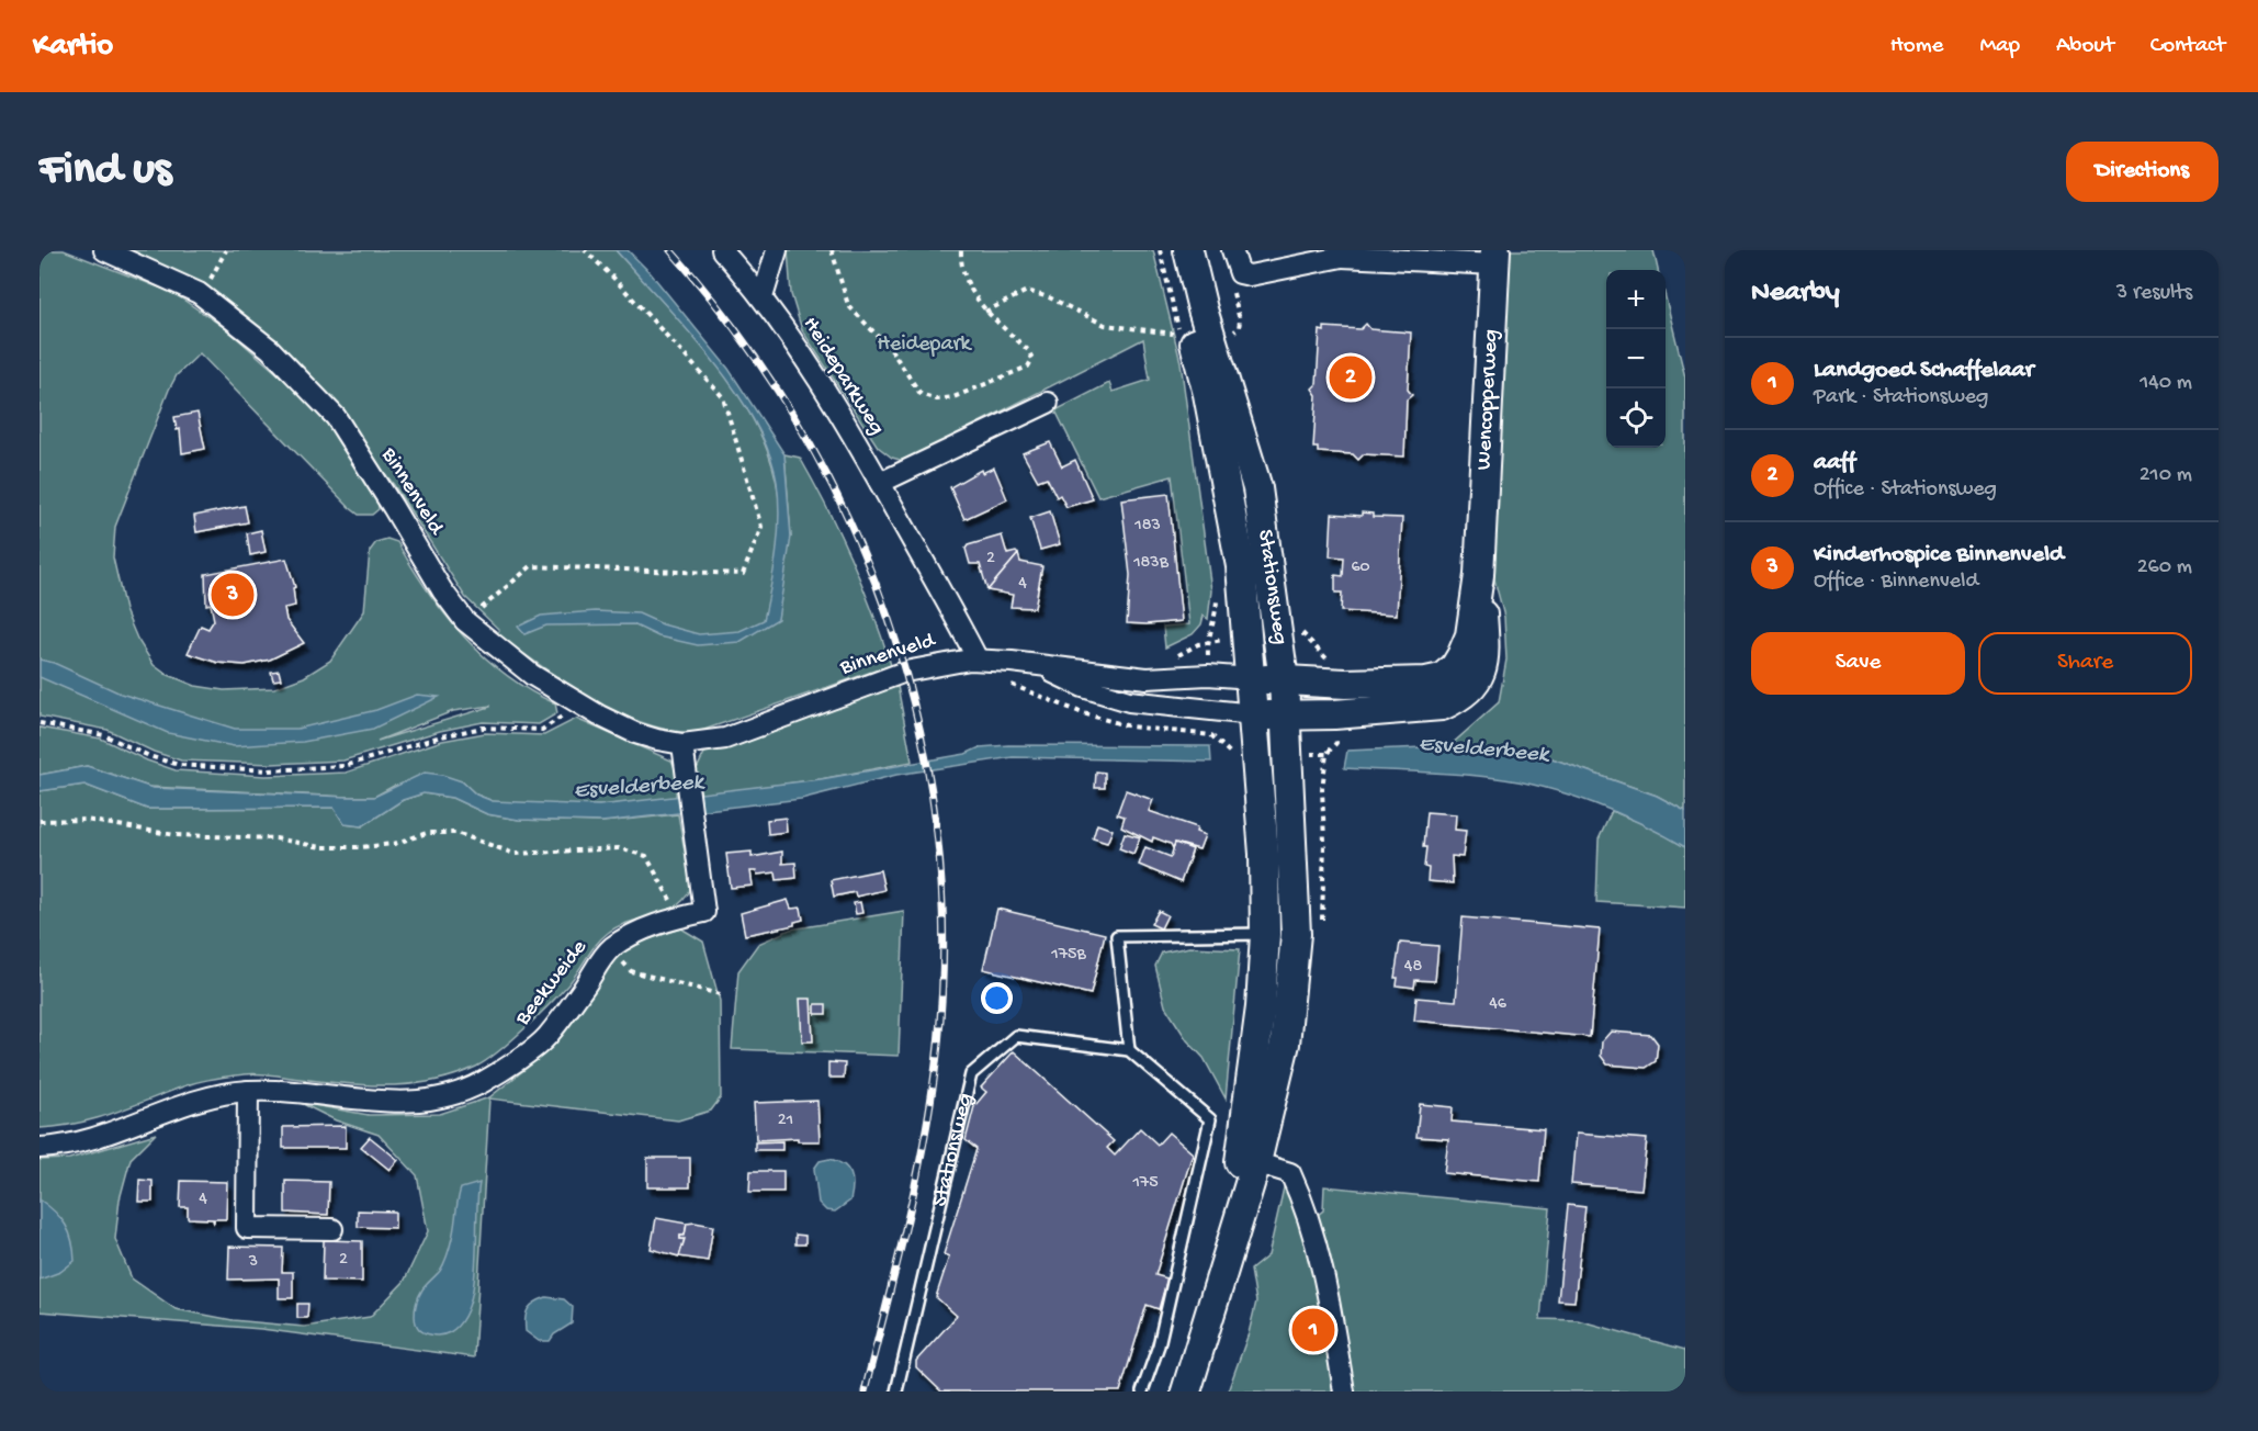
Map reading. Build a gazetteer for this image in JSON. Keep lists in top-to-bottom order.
{
  "streets": {
    "main road": ["Wencopperweg", "Stationsweg"],
    "street": ["Heideparkweg", "Binnenveld", "Beekweide"]
  },
  "crossings": [
    ["Heideparkweg", "Binnenveld"],
    ["Wencopperweg", "Binnenveld"],
    ["Wencopperweg", "Stationsweg"],
    ["Binnenveld", "Stationsweg"],
    ["Binnenveld", "Beekweide"]
  ],
  "water": ["Esvelderbeek"],
  "parks": ["Heidepark"],
  "house_numbers": [
    "183",
    "2",
    "183B",
    "60",
    "4",
    "175B",
    "48",
    "46",
    "21",
    "175",
    "4",
    "2",
    "3"
  ],
  "page": {
    "header": "Kartio",
    "nav": [
      "Home",
      "Map",
      "About",
      "Contact"
    ],
    "buttons": [
      "Directions",
      ["Save", "Share"]
    ],
    "title": "Find us",
    "heading": ["Nearby", "3 results"],
    "map_buttons": ["+", "−"],
    "list": [
      {
        "mark": "1",
        "name": "Landgoed Schaffelaar",
        "note": "Park · Stationsweg",
        "value": "140 m"
      },
      {
        "mark": "2",
        "name": "aaff",
        "note": "Office · Stationsweg",
        "value": "210 m"
      },
      {
        "mark": "3",
        "name": "Kinderhospice Binnenveld",
        "note": "Office · Binnenveld",
        "value": "260 m"
      }
    ],
    "pins": ["2", "3", "1"]
  }
}
